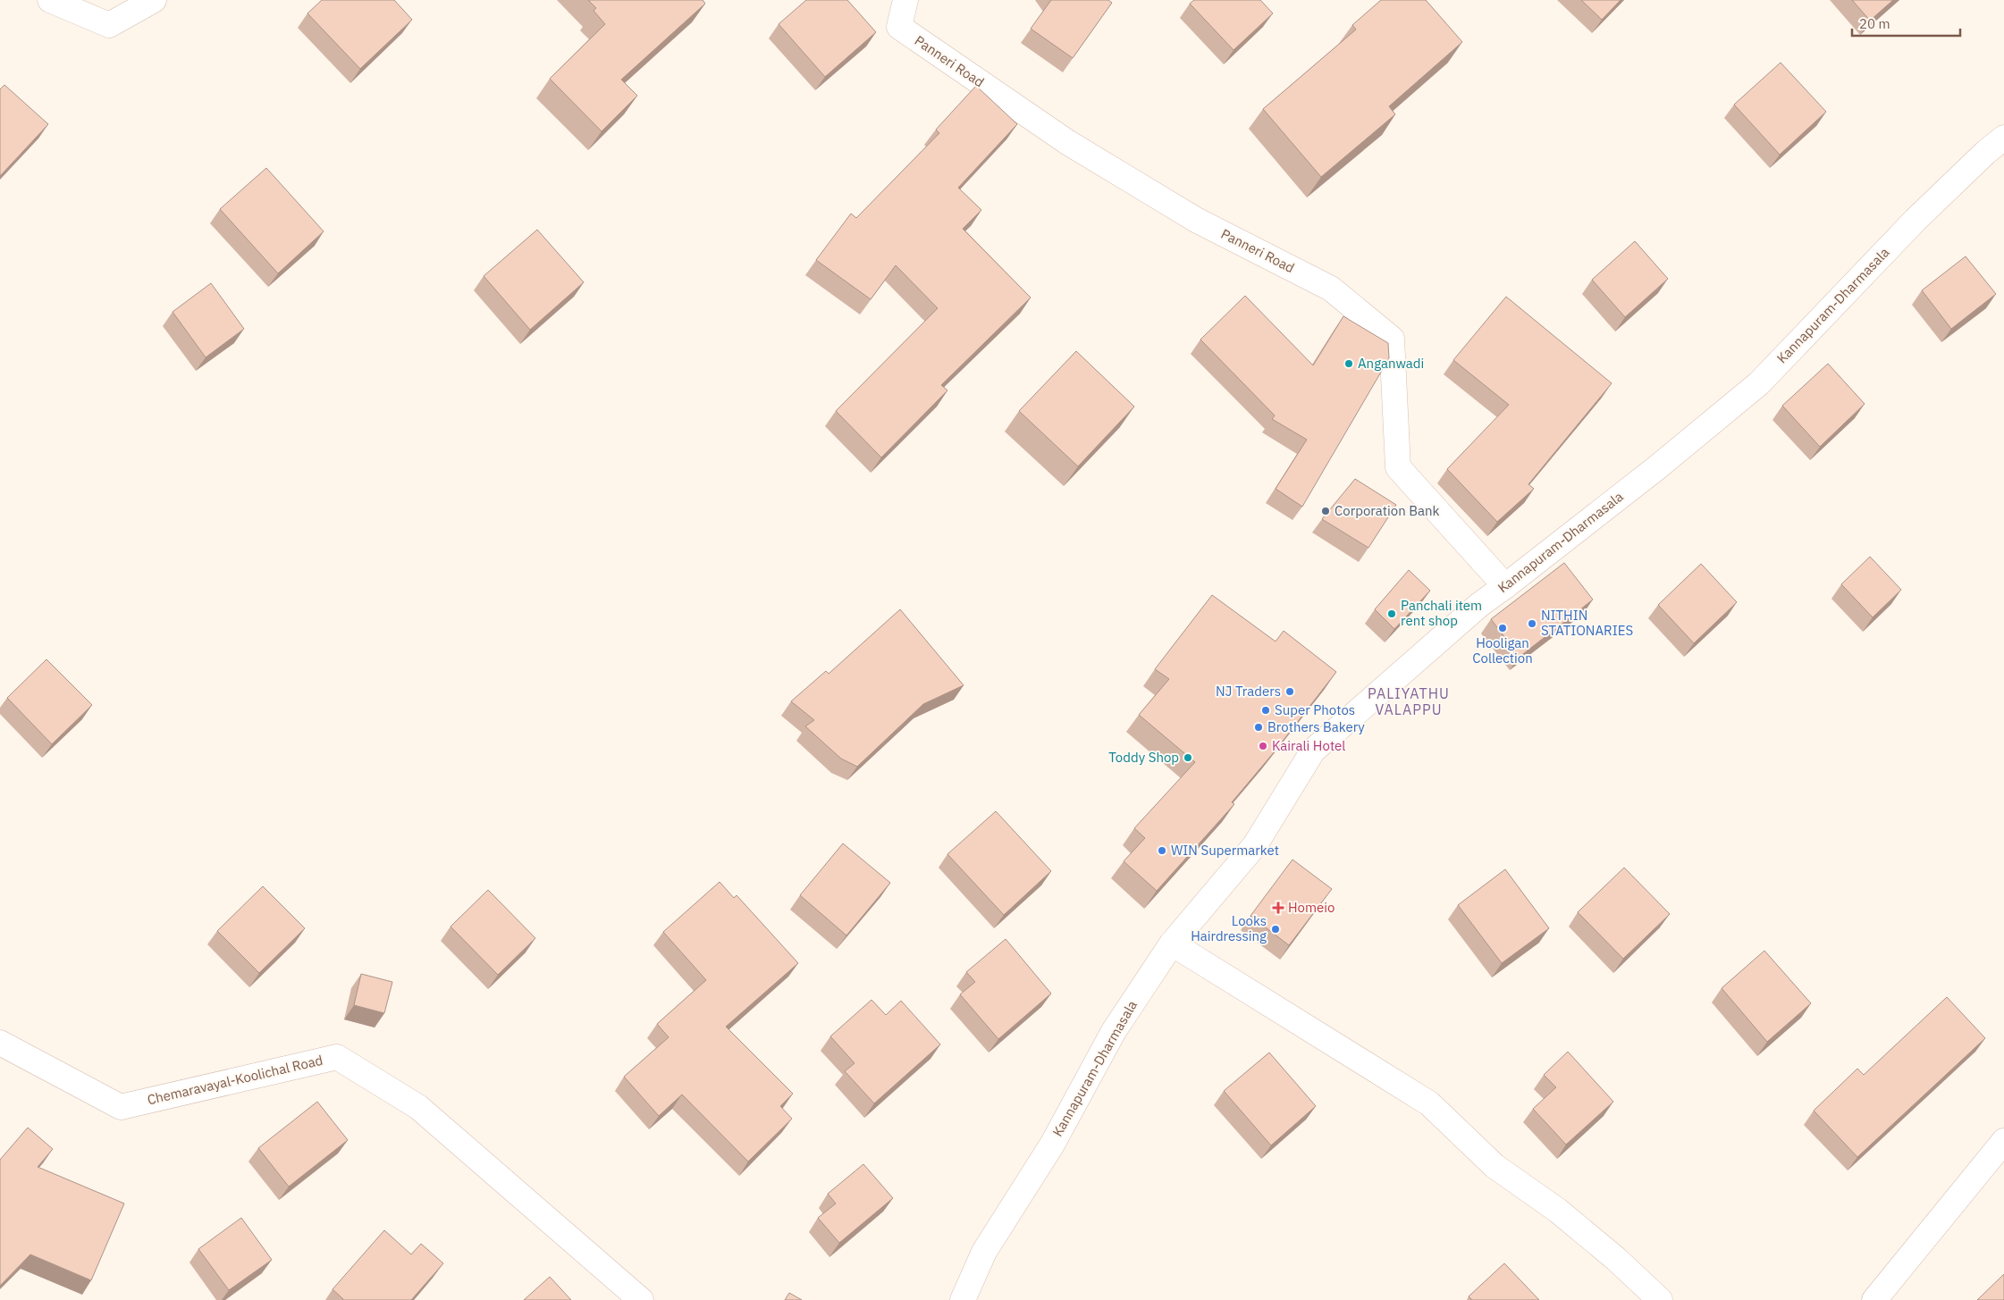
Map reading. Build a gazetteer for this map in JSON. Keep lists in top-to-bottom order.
{
  "streets": {
    "main road": ["Panneri Road", "Kannapuram-Dharmasala", "Chemaravayal-Koolichal Road"]
  },
  "crossings": [
    ["Panneri Road", "Kannapuram-Dharmasala"]
  ],
  "districts": ["PALIYATHU VALAPPU"],
  "places": {
    "other": [
      "Anganwadi",
      "Corporation Bank",
      "Panchali item rent shop",
      "NITHIN STATIONARIES",
      "Hooligan Collection",
      "NJ Traders",
      "Super Photos",
      "Brothers Bakery",
      "Kairali Hotel",
      "Toddy Shop",
      "WIN Supermarket",
      "Looks Hairdressing"
    ],
    "health": ["Homeio"]
  },
  "scale_bar": "20 m"
}
